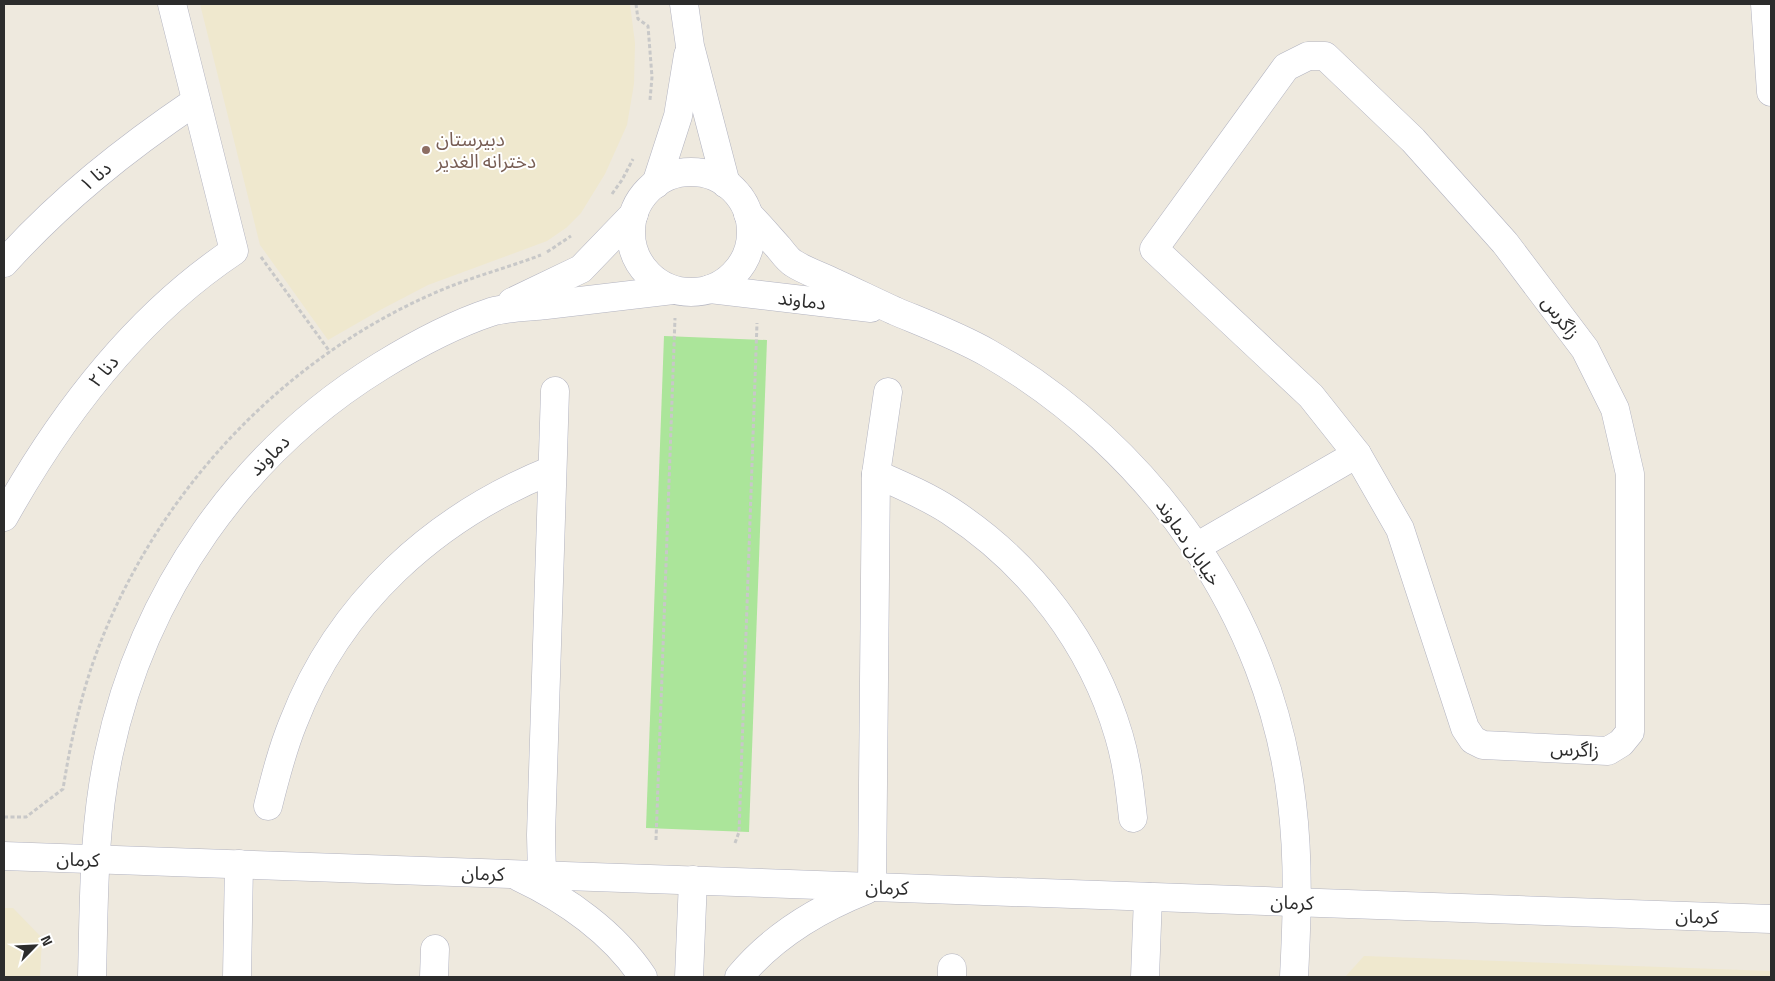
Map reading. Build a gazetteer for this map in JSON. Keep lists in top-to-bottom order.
{
  "streets": {
    "street": [
      "دنا ۱",
      "دماوند",
      "زاگرس",
      "دنا ۲",
      "خیابان دماوند",
      "کرمان"
    ]
  },
  "crossings": [
    ["دنا ۱", "دنا ۲"],
    ["دماوند", "خیابان دماوند"],
    ["دماوند", "کرمان"],
    ["خیابان دماوند", "کرمان"]
  ],
  "places": ["دبیرستان دخترانه الغدیر"],
  "north": "top right"
}
